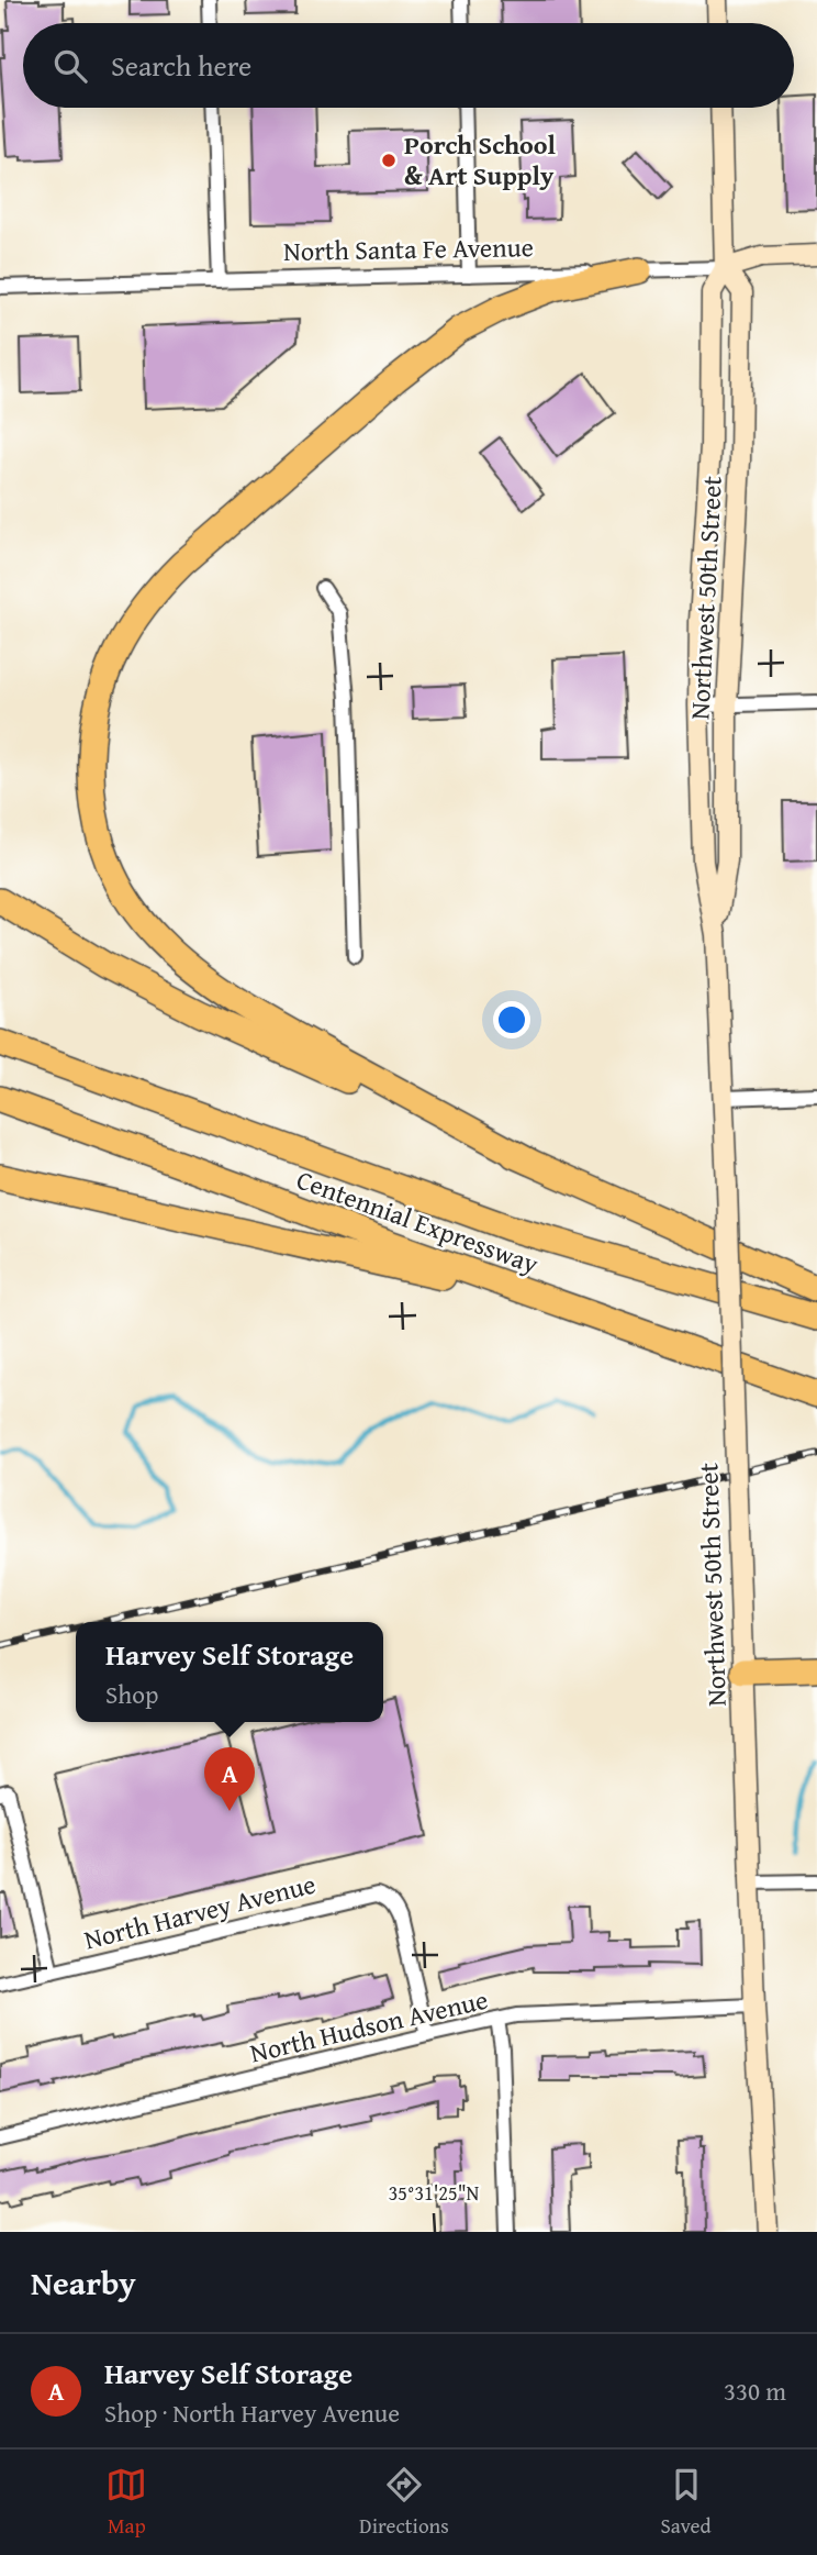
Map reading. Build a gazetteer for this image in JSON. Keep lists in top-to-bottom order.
{
  "streets": {
    "highway": ["Centennial Expressway"],
    "main road": ["North Santa Fe Avenue", "Northwest 50th Street"],
    "street": ["North Harvey Avenue", "North Hudson Avenue"]
  },
  "crossings": [
    ["North Santa Fe Avenue", "Northwest 50th Street"],
    ["Northwest 50th Street", "North Hudson Avenue"],
    ["North Harvey Avenue", "North Hudson Avenue"]
  ],
  "places": ["Porch School & Art Supply"],
  "page": {
    "search": "Search here",
    "popup": ["Harvey Self Storage", "Shop"],
    "pins": "A",
    "heading": "Nearby",
    "list": [
      {
        "mark": "A",
        "name": "Harvey Self Storage",
        "note": "Shop · North Harvey Avenue",
        "value": "330 m"
      }
    ],
    "nav": ["Map", "Directions", "Saved"]
  },
  "coordinates": ["35°31'25\"N"]
}
